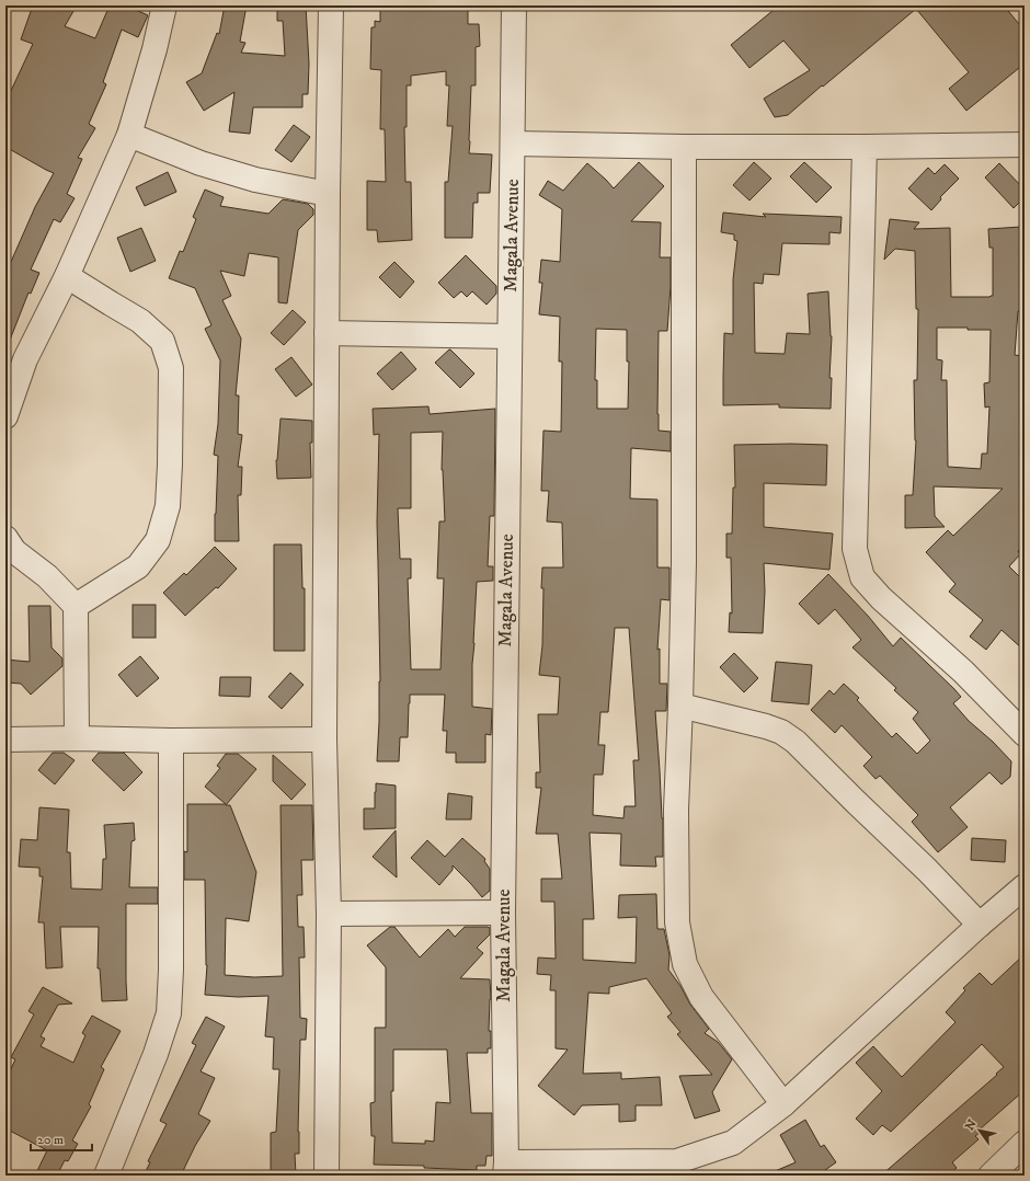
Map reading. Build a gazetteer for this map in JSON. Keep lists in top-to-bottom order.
{
  "streets": {
    "street": ["Magala Avenue"]
  },
  "scale_bar": "20 m",
  "north": "top left"
}
